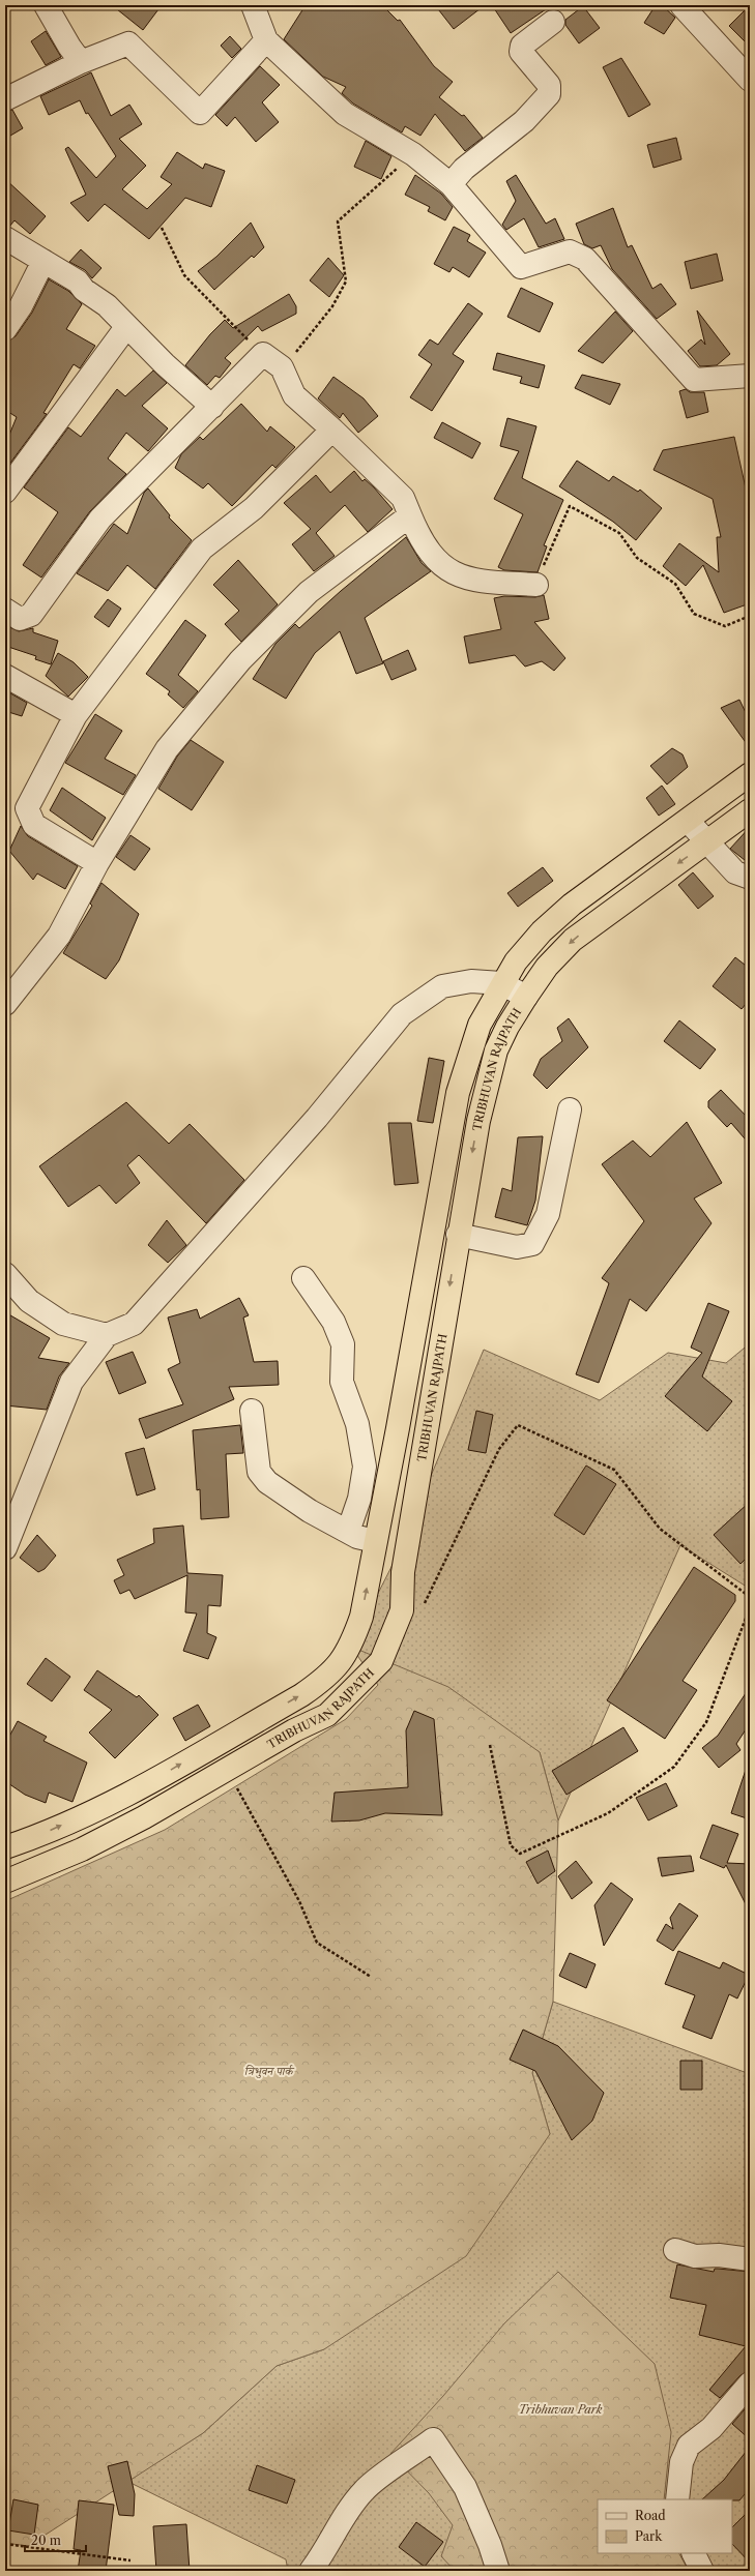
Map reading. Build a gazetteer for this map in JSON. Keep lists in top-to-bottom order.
{
  "streets": {
    "highway": ["TRIBHUVAN RAJPATH"]
  },
  "parks": ["त्रिभुवन पार्क", "Tribhuvan Park"],
  "legend": ["Road", "Park"],
  "scale_bar": "20 m"
}
